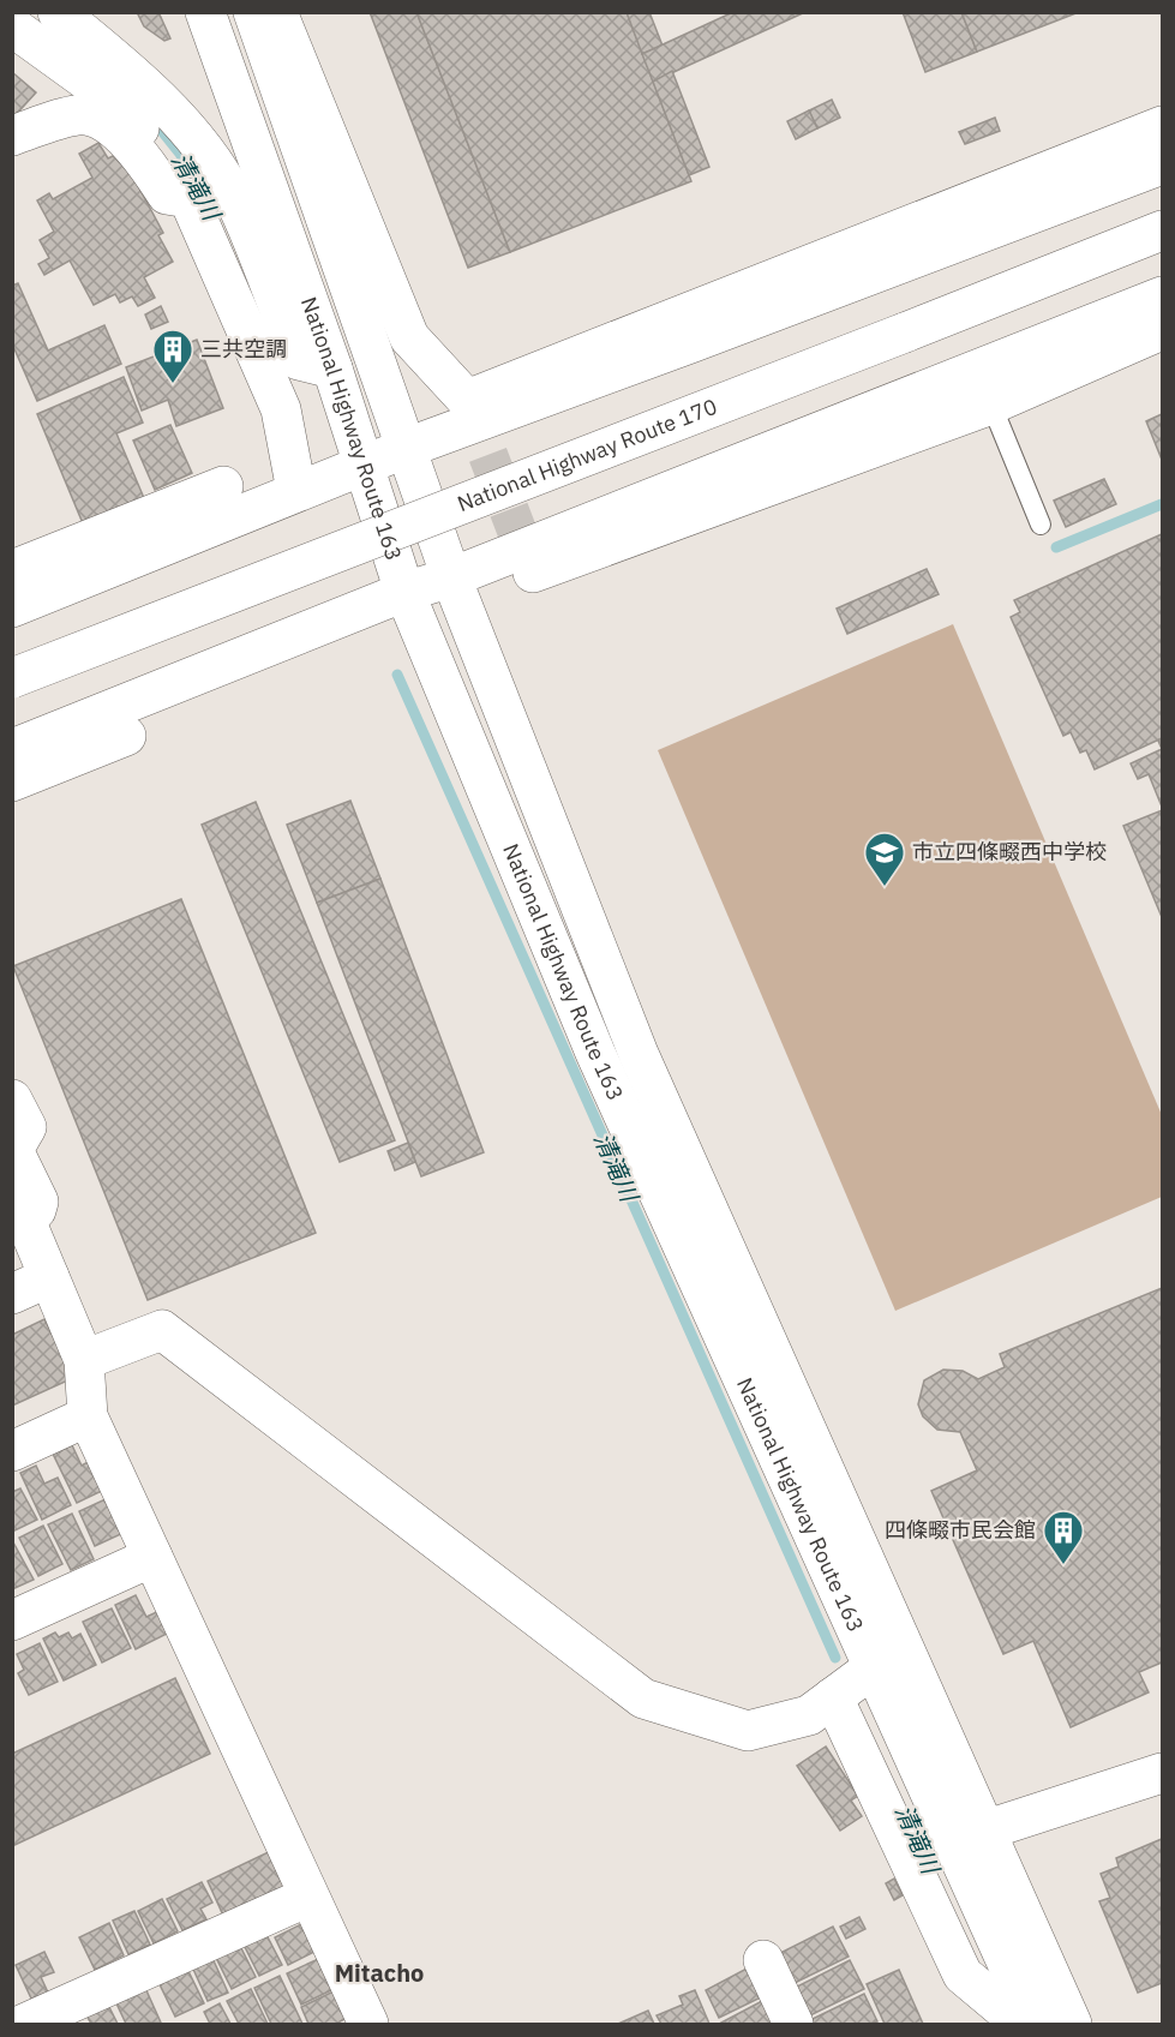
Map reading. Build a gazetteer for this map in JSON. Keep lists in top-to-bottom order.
{
  "streets": {
    "main road": ["National Highway Route 163", "National Highway Route 170"]
  },
  "districts": ["Mitacho"],
  "water": ["清滝川"],
  "places": {
    "building": ["三共空調", "四條畷市民会館"],
    "school or university": ["市立四條畷西中学校"]
  }
}
